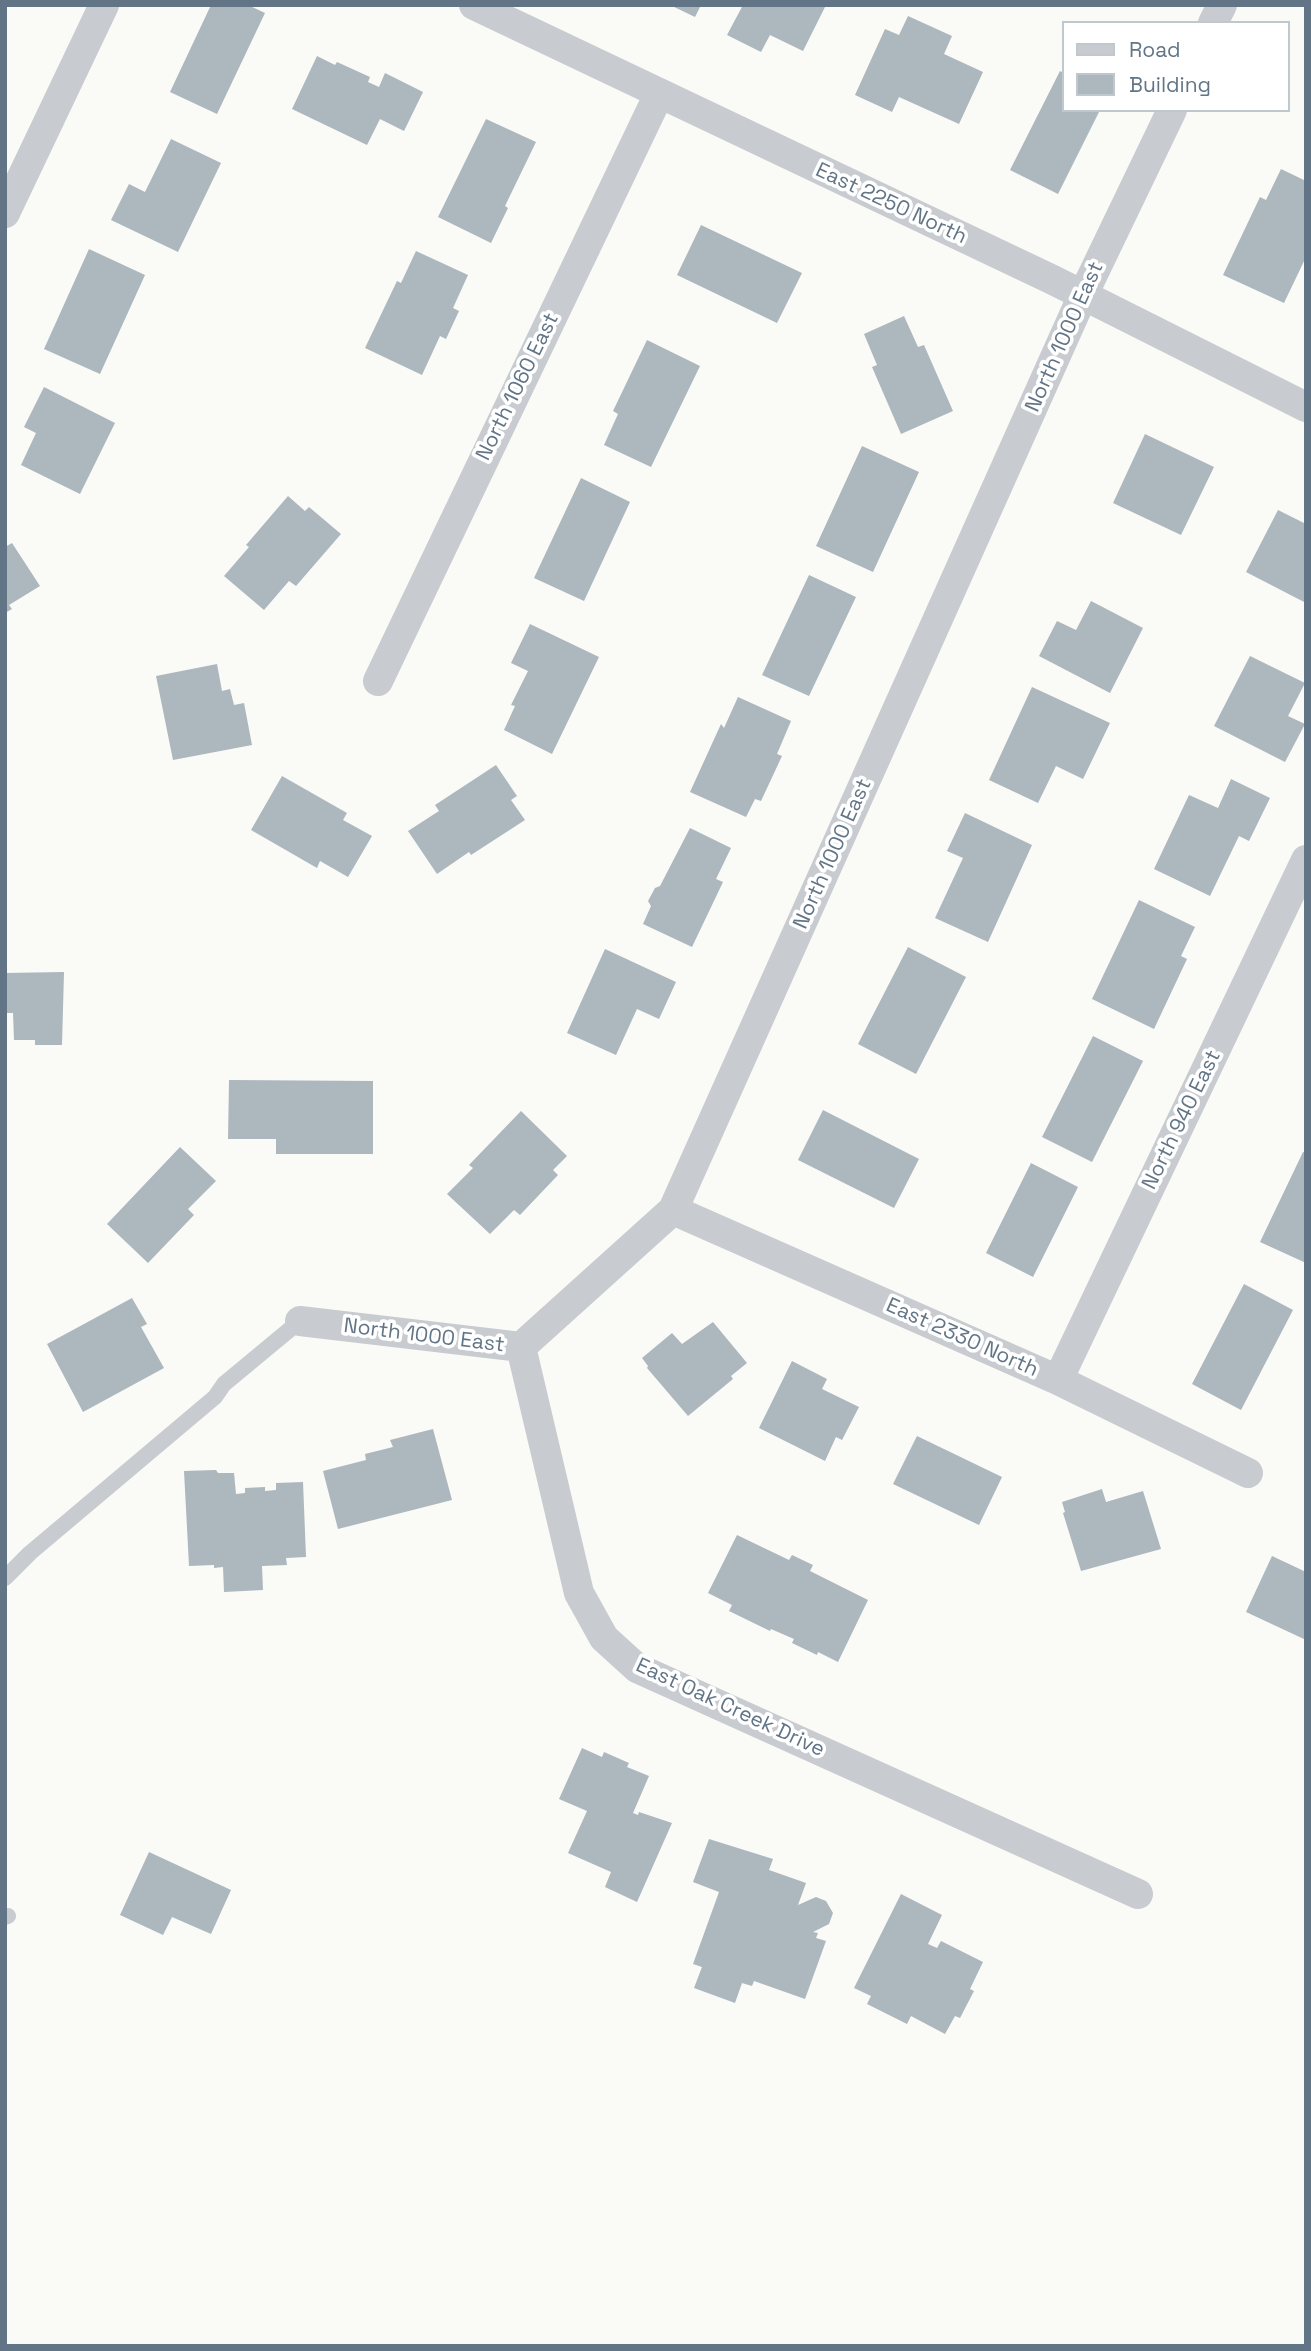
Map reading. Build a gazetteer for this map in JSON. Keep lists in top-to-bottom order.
{
  "streets": {
    "street": [
      "East 2250 North",
      "North 1000 East",
      "North 1060 East",
      "North 940 East",
      "East 2330 North",
      "East Oak Creek Drive"
    ]
  },
  "crossings": [
    ["East 2250 North", "North 1000 East"],
    ["East 2250 North", "North 1060 East"],
    ["North 1000 East", "East 2330 North"],
    ["North 1000 East", "East Oak Creek Drive"],
    ["North 940 East", "East 2330 North"]
  ],
  "legend": ["Road", "Building"]
}
